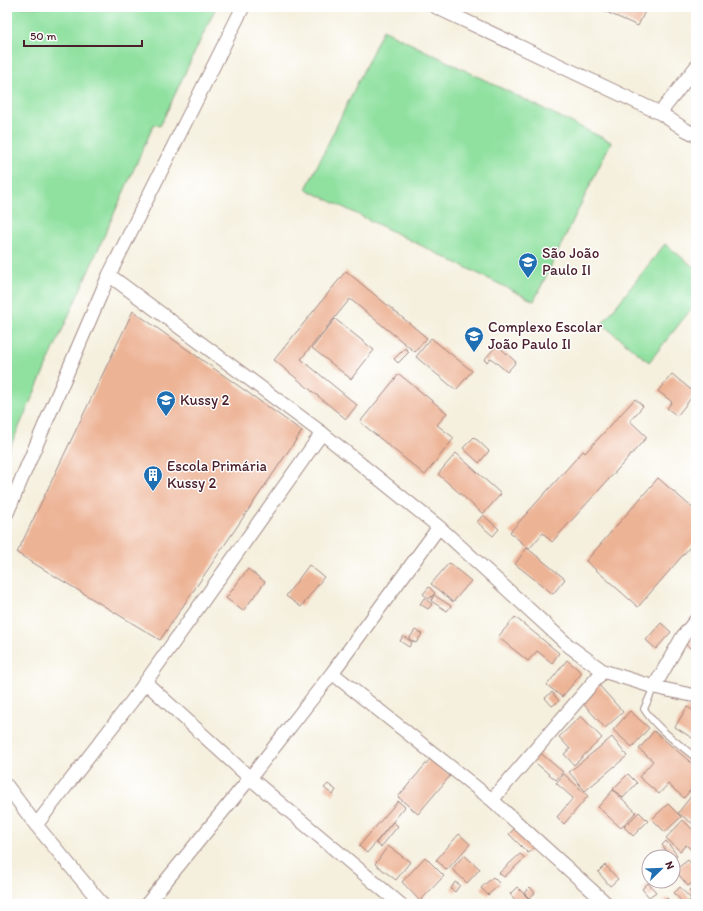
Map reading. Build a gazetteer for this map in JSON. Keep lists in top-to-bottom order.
{
  "places": {
    "school or university": ["São João Paulo II", "Complexo Escolar João Paulo II", "Kussy 2"],
    "building": ["Escola Primária Kussy 2"]
  },
  "scale_bar": "50 m",
  "north": "top right"
}
